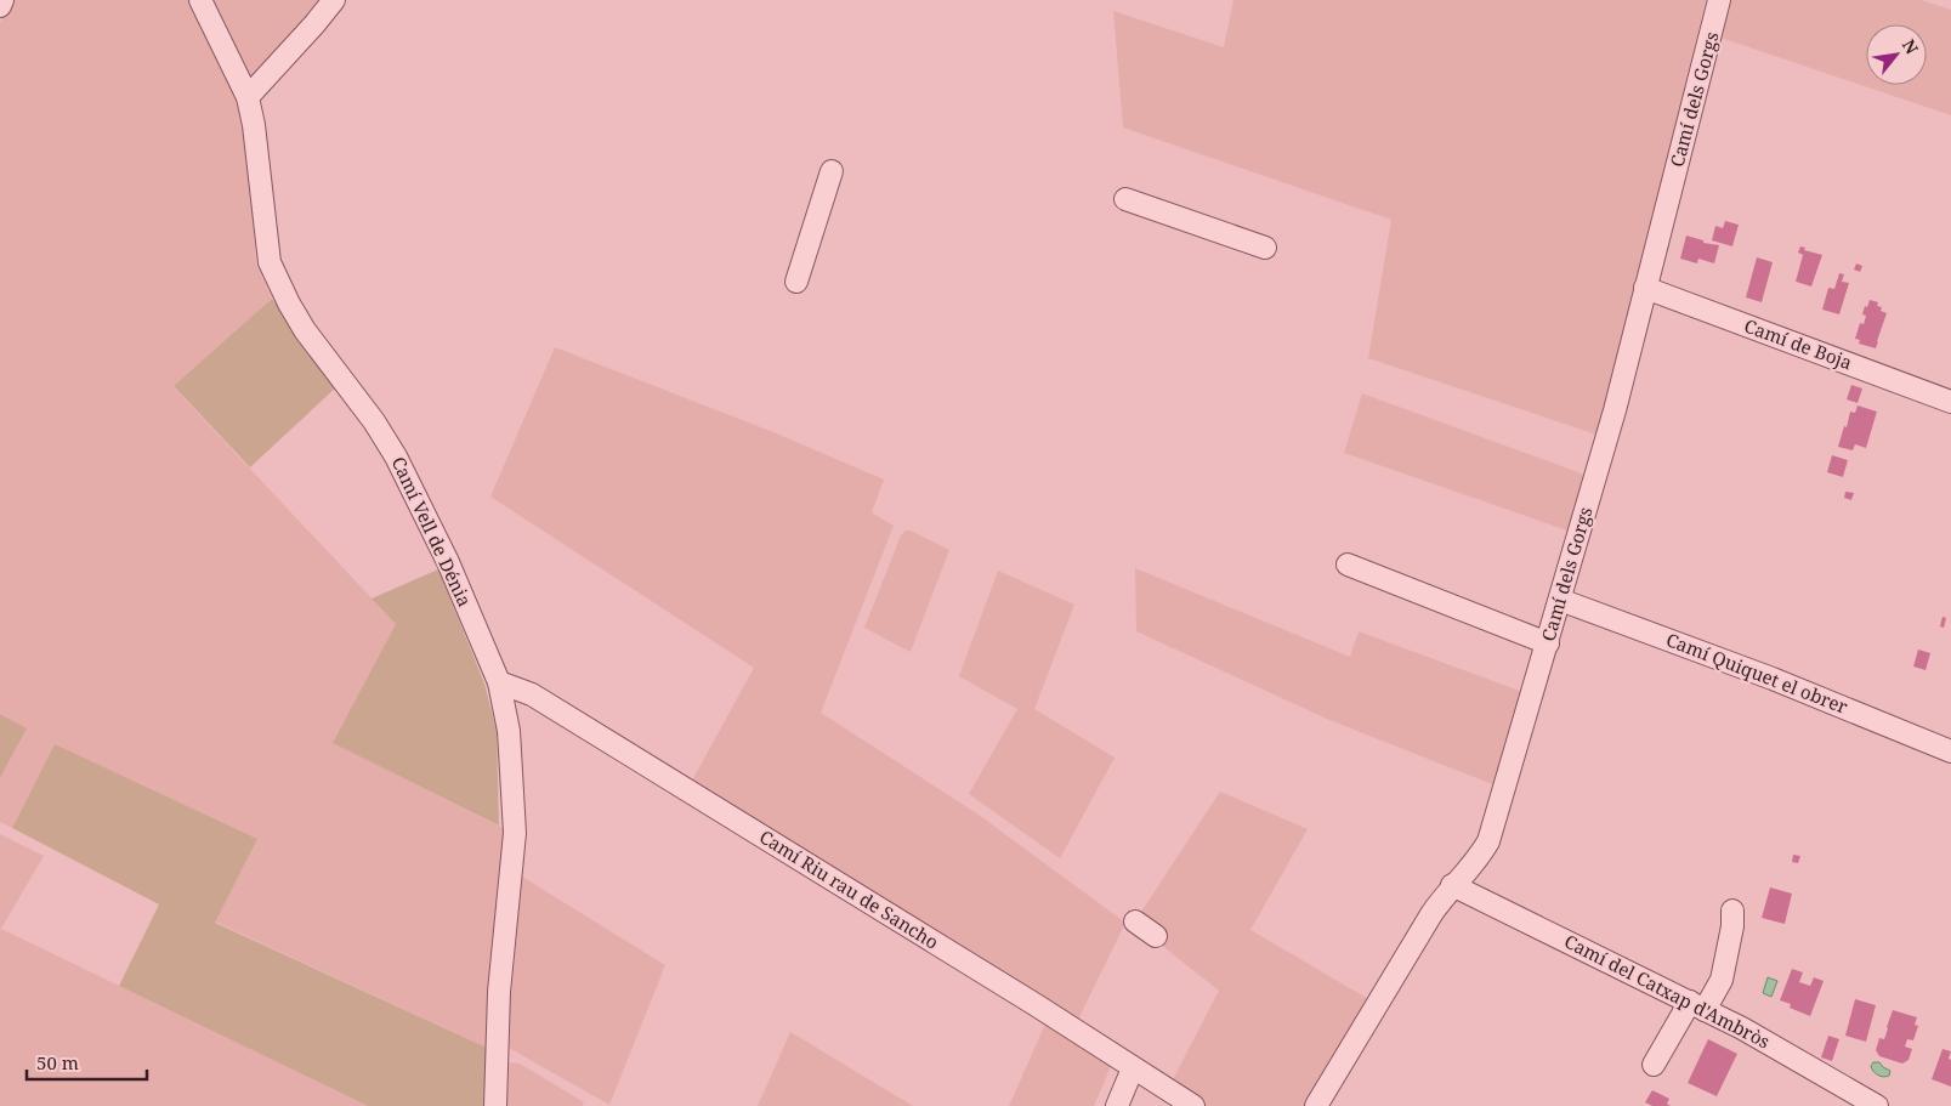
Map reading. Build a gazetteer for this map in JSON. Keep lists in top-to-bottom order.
{
  "streets": {
    "street": [
      "Camí dels Gorgs",
      "Camí de Boja",
      "Camí Vell de Dénia",
      "Camí Quiquet el obrer",
      "Camí Riu rau de Sancho",
      "Camí del Catxap d'Ambròs"
    ]
  },
  "crossings": [
    ["Camí dels Gorgs", "Camí de Boja"],
    ["Camí dels Gorgs", "Camí Quiquet el obrer"],
    ["Camí dels Gorgs", "Camí del Catxap d'Ambròs"],
    ["Camí Vell de Dénia", "Camí Riu rau de Sancho"]
  ],
  "scale_bar": "50 m",
  "north": "top right"
}
